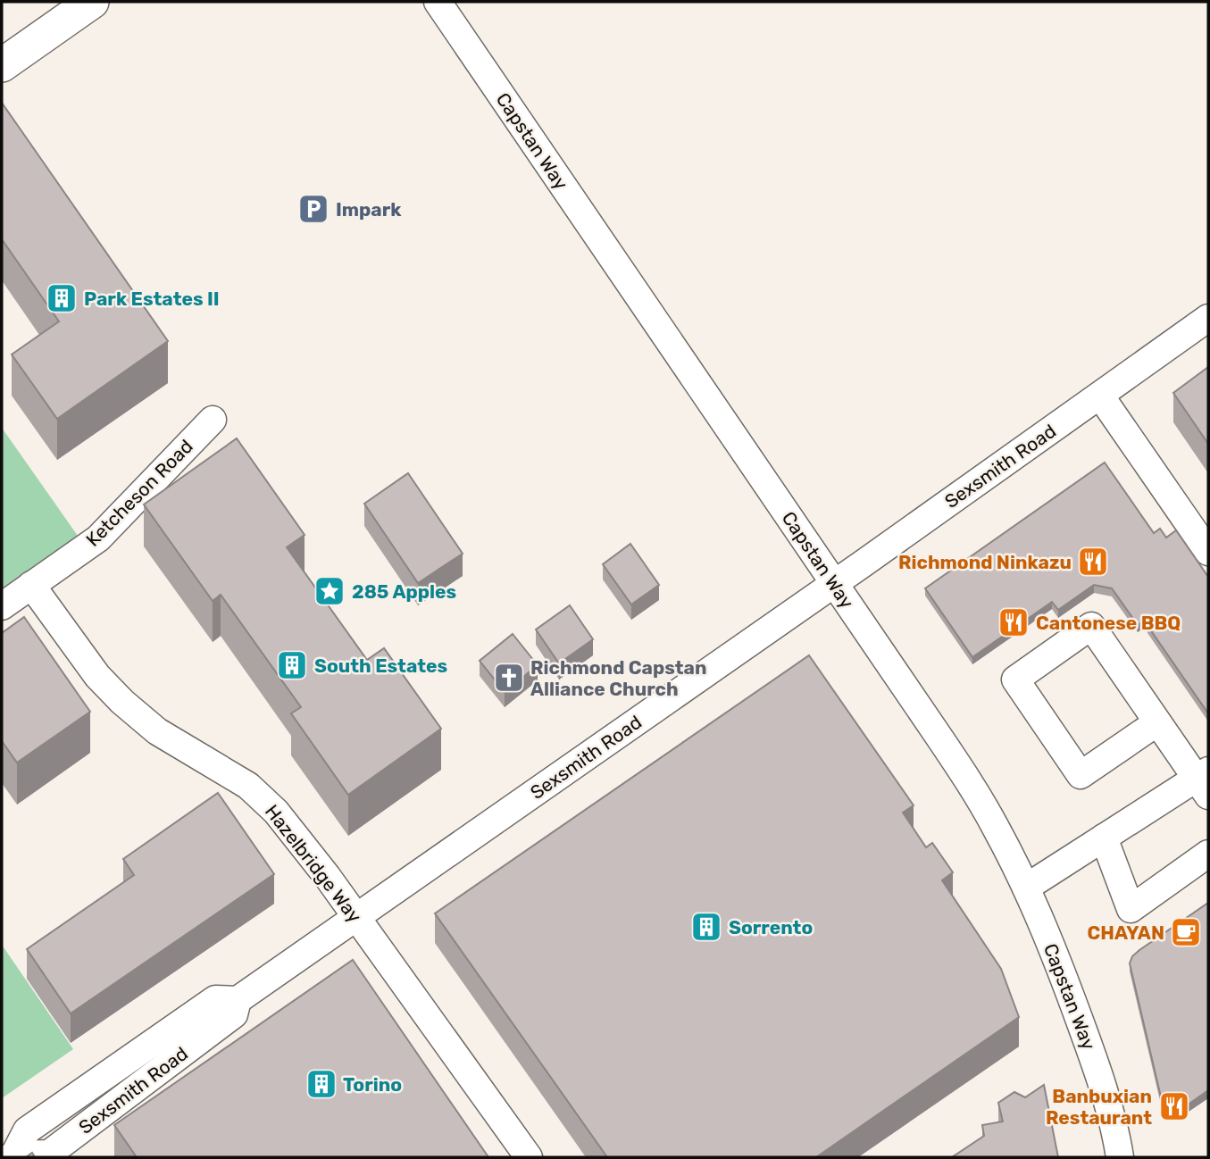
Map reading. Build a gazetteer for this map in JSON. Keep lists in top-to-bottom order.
{
  "streets": {
    "street": [
      "Capstan Way",
      "Sexsmith Road",
      "Ketcheson Road",
      "Hazelbridge Way"
    ]
  },
  "crossings": [
    ["Capstan Way", "Sexsmith Road"],
    ["Sexsmith Road", "Hazelbridge Way"],
    ["Ketcheson Road", "Hazelbridge Way"]
  ],
  "places": {
    "parking": ["Impark"],
    "building": [
      "Park Estates II",
      "South Estates",
      "Sorrento",
      "Torino"
    ],
    "restaurant": ["Richmond Ninkazu", "Cantonese BBQ", "Banbuxian Restaurant"],
    "place": ["285 Apples"],
    "church": ["Richmond Capstan Alliance Church"],
    "cafe": ["CHAYAN"]
  }
}
